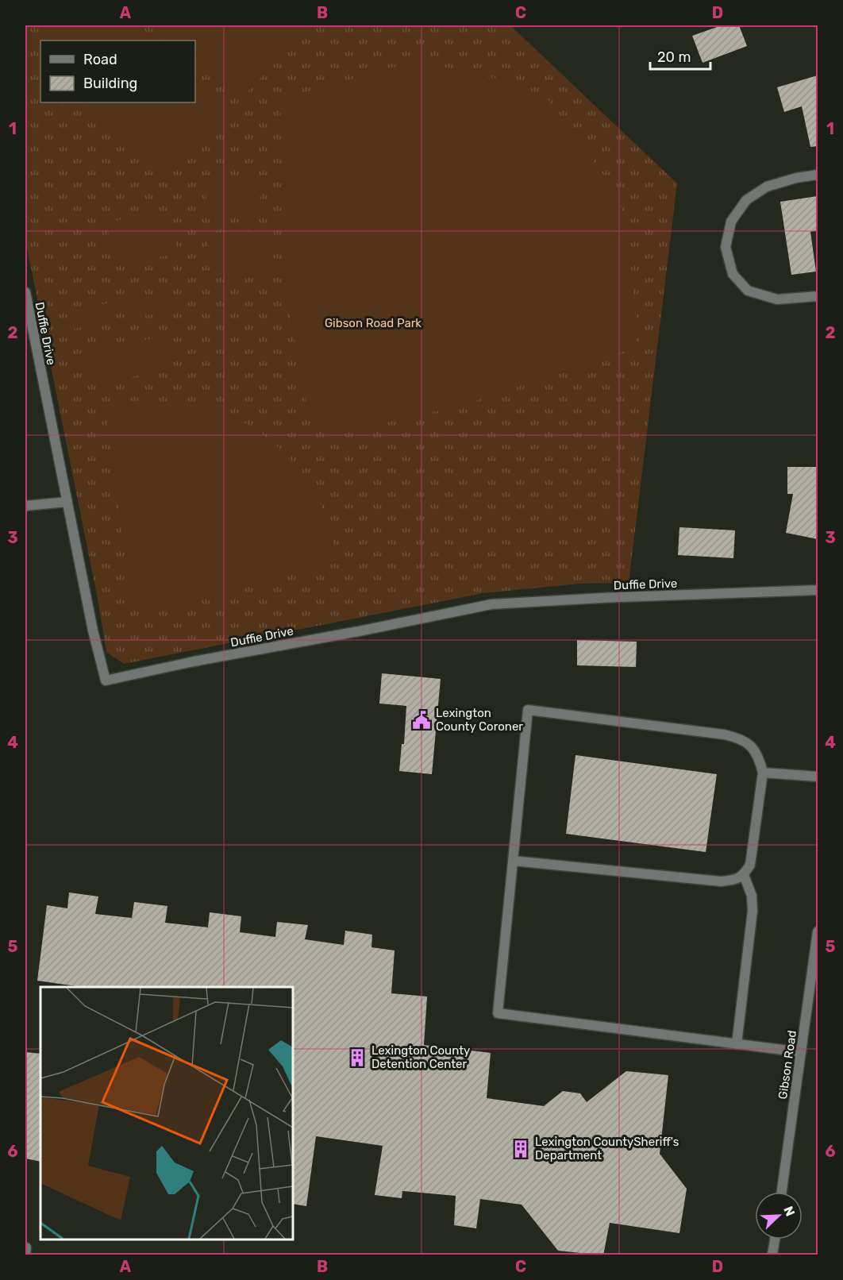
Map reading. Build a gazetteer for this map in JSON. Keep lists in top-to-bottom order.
{
  "streets": {
    "street": ["Duffie Drive", "Gibson Road"]
  },
  "parks": ["Gibson Road Park"],
  "places": {
    "public building": ["Lexington County Coroner"],
    "building": ["Lexington County Detention Center", "Lexington CountySheriff's Department"]
  },
  "legend": ["Road", "Building"],
  "scale_bar": "20 m",
  "north": "top right",
  "grid": {
    "columns": [
      "A",
      "B",
      "C",
      "D"
    ],
    "rows": [
      "1",
      "2",
      "3",
      "4",
      "5",
      "6"
    ]
  }
}
